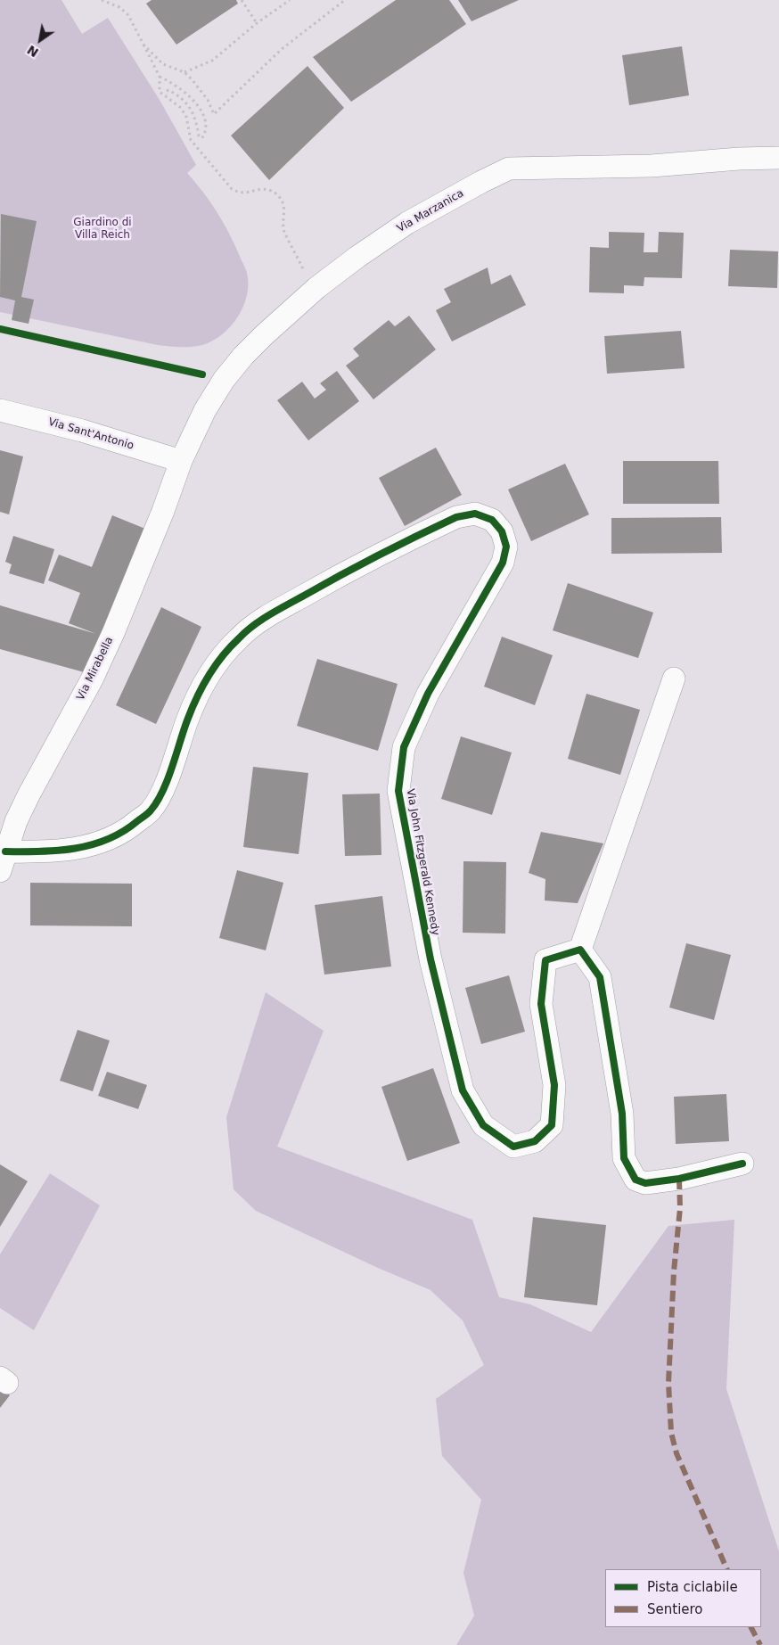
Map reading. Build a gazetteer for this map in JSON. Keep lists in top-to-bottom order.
{
  "streets": {
    "street": [
      "Via Marzanica",
      "Via Sant'Antonio",
      "Via Mirabella",
      "Via John Fitzgerald Kennedy"
    ]
  },
  "crossings": [
    ["Via Marzanica", "Via Sant'Antonio"],
    ["Via Marzanica", "Via Mirabella"],
    ["Via Sant'Antonio", "Via Mirabella"],
    ["Via Mirabella", "Via John Fitzgerald Kennedy"]
  ],
  "parks": ["Giardino di Villa Reich"],
  "legend": ["Pista ciclabile", "Sentiero"],
  "north": "bottom left"
}
